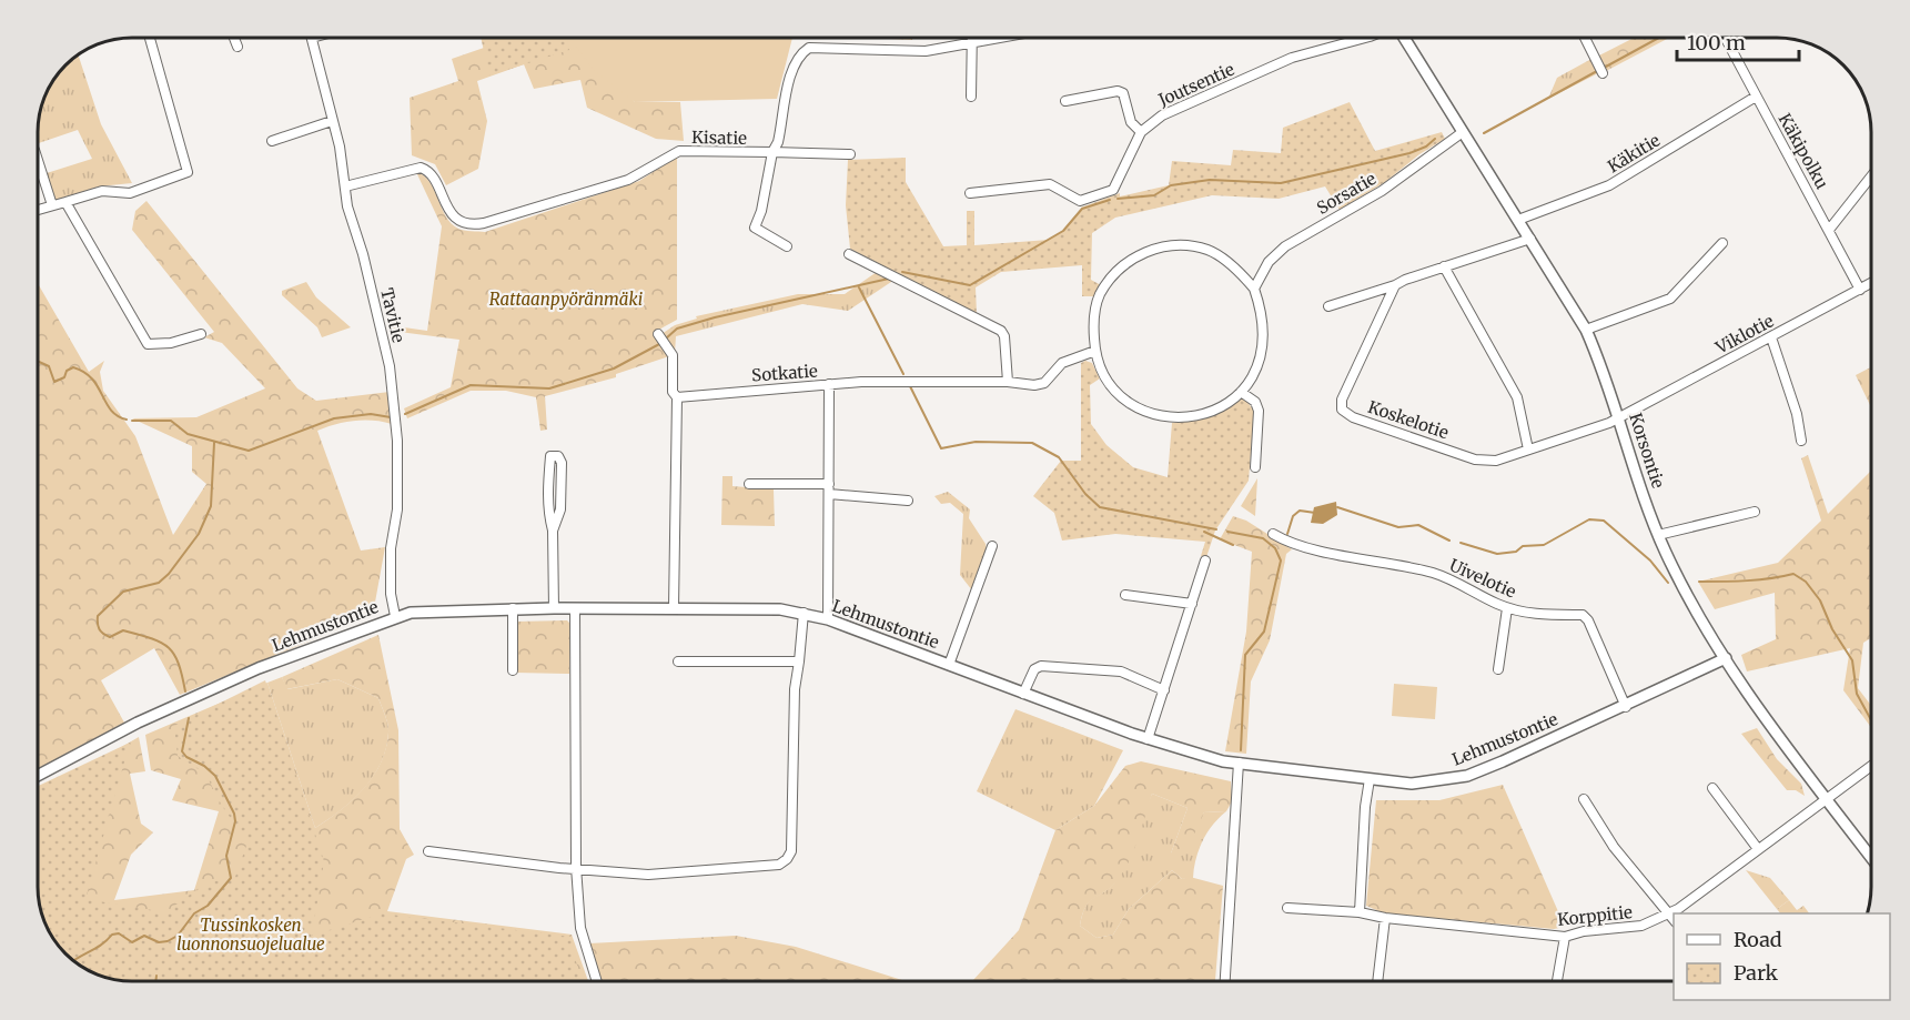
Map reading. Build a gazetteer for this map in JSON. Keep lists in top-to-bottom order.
{
  "streets": {
    "main road": ["Korsontie", "Lehmustontie"],
    "street": [
      "Joutsentie",
      "Kisatie",
      "Käkipolku",
      "Käkitie",
      "Sorsatie",
      "Tavitie",
      "Viklotie",
      "Sotkatie",
      "Koskelotie",
      "Uivelotie",
      "Korppitie"
    ]
  },
  "crossings": [
    ["Kisatie", "Tavitie"],
    ["Käkipolku", "Käkitie"],
    ["Käkipolku", "Viklotie"],
    ["Käkitie", "Korsontie"],
    ["Sorsatie", "Sotkatie"],
    ["Sorsatie", "Korsontie"],
    ["Tavitie", "Lehmustontie"],
    ["Viklotie", "Koskelotie"],
    ["Viklotie", "Korsontie"],
    ["Koskelotie", "Korsontie"],
    ["Korsontie", "Lehmustontie"],
    ["Korsontie", "Korppitie"],
    ["Uivelotie", "Lehmustontie"]
  ],
  "parks": ["Rattaanpyöränmäki", "Tussinkosken luonnonsuojelualue"],
  "legend": ["Road", "Park"],
  "scale_bar": "100 m"
}
